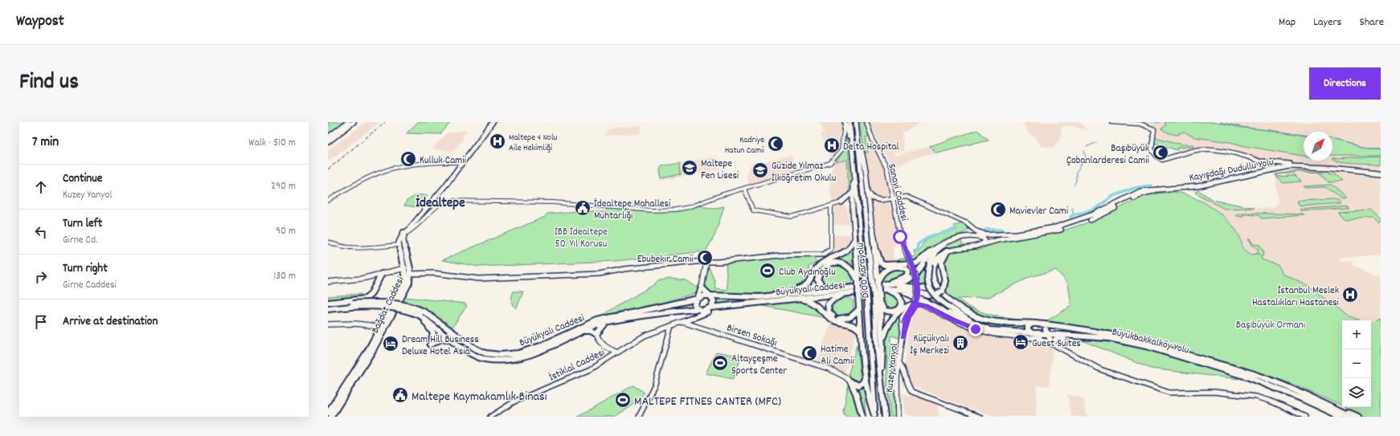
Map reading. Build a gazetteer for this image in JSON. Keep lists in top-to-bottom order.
{
  "streets": {
    "main road": [
      "Kayışdağı Dudullu Yolu",
      "Sanayi Caddesi",
      "D100 Karayolu",
      "Büyükyalı Caddesi",
      "Bağdat Caddesi",
      "Birsen Sokağı",
      "Büyükbakkalköy Yolu",
      "İstiklal Caddesi",
      "Kuzey Yanyol"
    ]
  },
  "crossings": [
    ["Kayışdağı Dudullu Yolu", "Büyükyalı Caddesi"],
    ["Kayışdağı Dudullu Yolu", "Büyükbakkalköy Yolu"],
    ["Sanayi Caddesi", "Kuzey Yanyol"],
    ["D100 Karayolu", "Büyükyalı Caddesi"],
    ["Büyükyalı Caddesi", "İstiklal Caddesi"],
    ["Birsen Sokağı", "İstiklal Caddesi"]
  ],
  "districts": ["İdealtepe"],
  "parks": ["İBB İdealtepe 50. Yıl Korusu", "Başıbüyük Ormanı"],
  "places": {
    "hospital": ["Maltepe 4 Nolu Aile Hekimliği", "Delta Hospital", "İstanbul Meslek Hastalıkları Hastanesi"],
    "mosque": [
      "Kadriye Hatun Camii",
      "Başıbüyük Çobanlarderesi Camii",
      "Kulluk Camii",
      "Mavievler Cami",
      "Ebubekir Camii",
      "Hatime Ali Camii"
    ],
    "school or university": ["Maltepe Fen Lisesi", "Güzide Yılmaz İlköğretim Okulu"],
    "public building": ["İdealtepe Mahallesi Muhtarlığı", "Maltepe Kaymakamlık Binası"],
    "sports": ["Club Aydınoğlu", "Altayçeşme Sports Center", "MALTEPE FITNES CANTER (MFC)"],
    "hotel": ["Guest Suites", "Dream Hill Business Deluxe Hotel Asia"],
    "building": ["Küçükyalı İş Merkezi"]
  },
  "north": "top right",
  "page": {
    "header": "Waypost",
    "nav": ["Map", "Layers", "Share"],
    "title": "Find us",
    "buttons": "Directions",
    "heading": ["7 min", "Walk · 510 m"],
    "list": [
      ["Continue", "Kuzey Yanyol", "290 m"],
      ["Turn left", "Girne Cd.", "90 m"],
      ["Turn right", "Girne Caddesi", "130 m"],
      "Arrive at destination"
    ],
    "map_buttons": ["+", "−"]
  }
}
